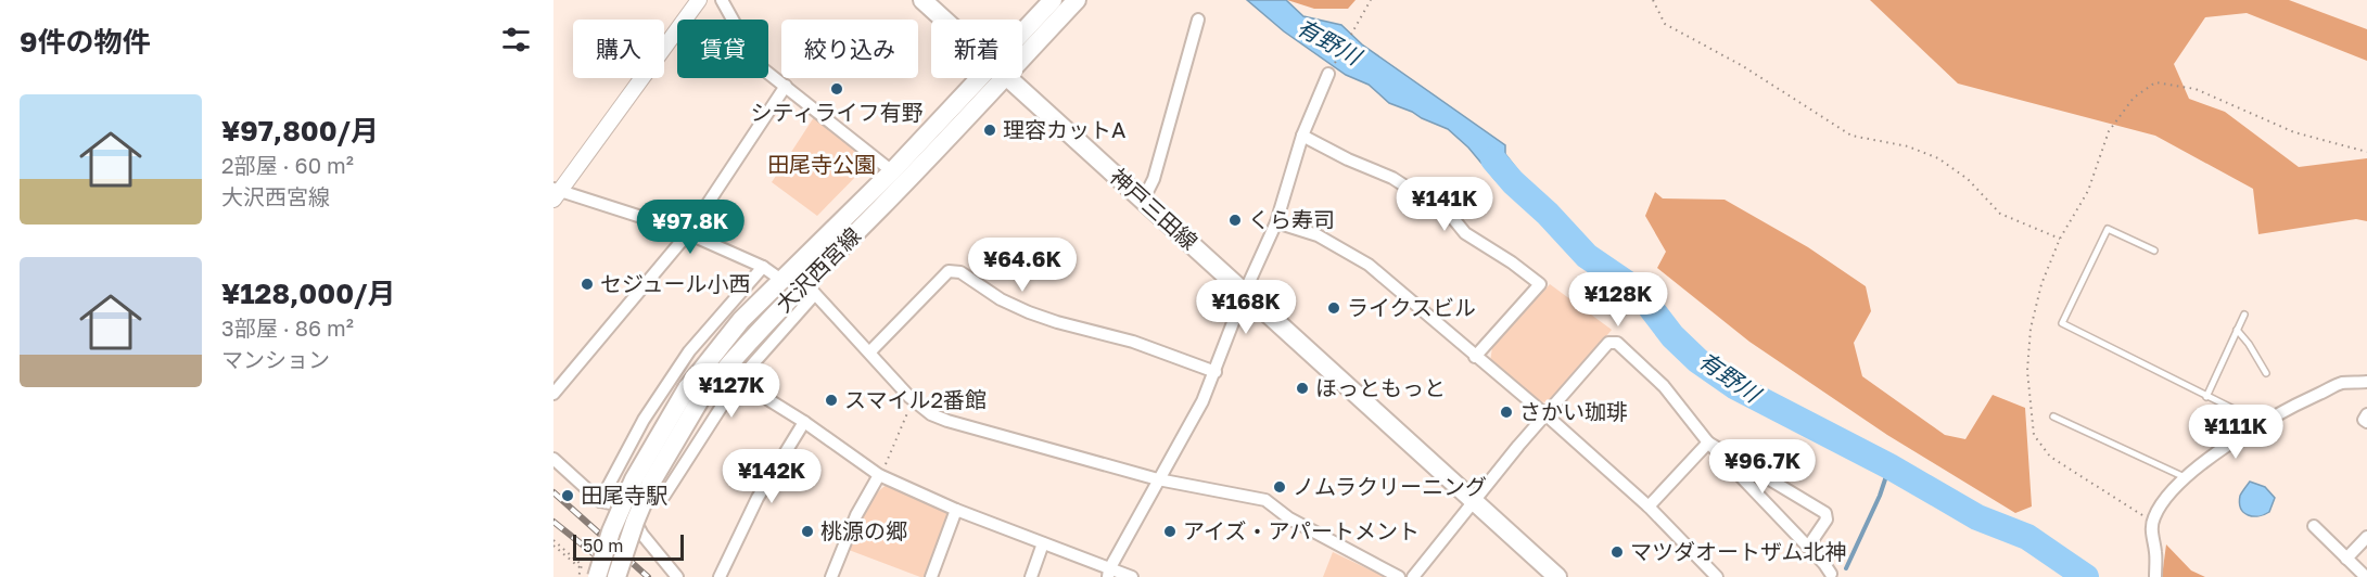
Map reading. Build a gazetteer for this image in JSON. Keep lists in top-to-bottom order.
{
  "streets": {
    "main road": ["神戸三田線", "大沢西宮線"]
  },
  "water": ["有野川"],
  "parks": ["田尾寺公園"],
  "places": [
    "シティライフ有野",
    "理容カットA",
    "くら寿司",
    "セジュール小西",
    "ライクスビル",
    "ほっともっと",
    "スマイル2番館",
    "さかい珈琲",
    "ノムラクリーニング",
    "田尾寺駅",
    "桃源の郷",
    "アイズ・アパートメント",
    "マツダオートザム北神"
  ],
  "scale_bar": "50 m",
  "page": {
    "heading": "9件の物件",
    "chip": [
      "購入",
      "賃貸",
      "絞り込み",
      "新着"
    ],
    "list": [
      {
        "name": "¥97,800/月",
        "note": "2部屋 · 60 m² · 大沢西宮線"
      },
      {
        "name": "¥128,000/月",
        "note": "3部屋 · 86 m² · マンション"
      }
    ],
    "price": [
      "¥141K",
      "¥97.8K",
      "¥64.6K",
      "¥128K",
      "¥168K",
      "¥127K",
      "¥111K",
      "¥96.7K",
      "¥142K"
    ],
    "scale": "50 m"
  }
}
